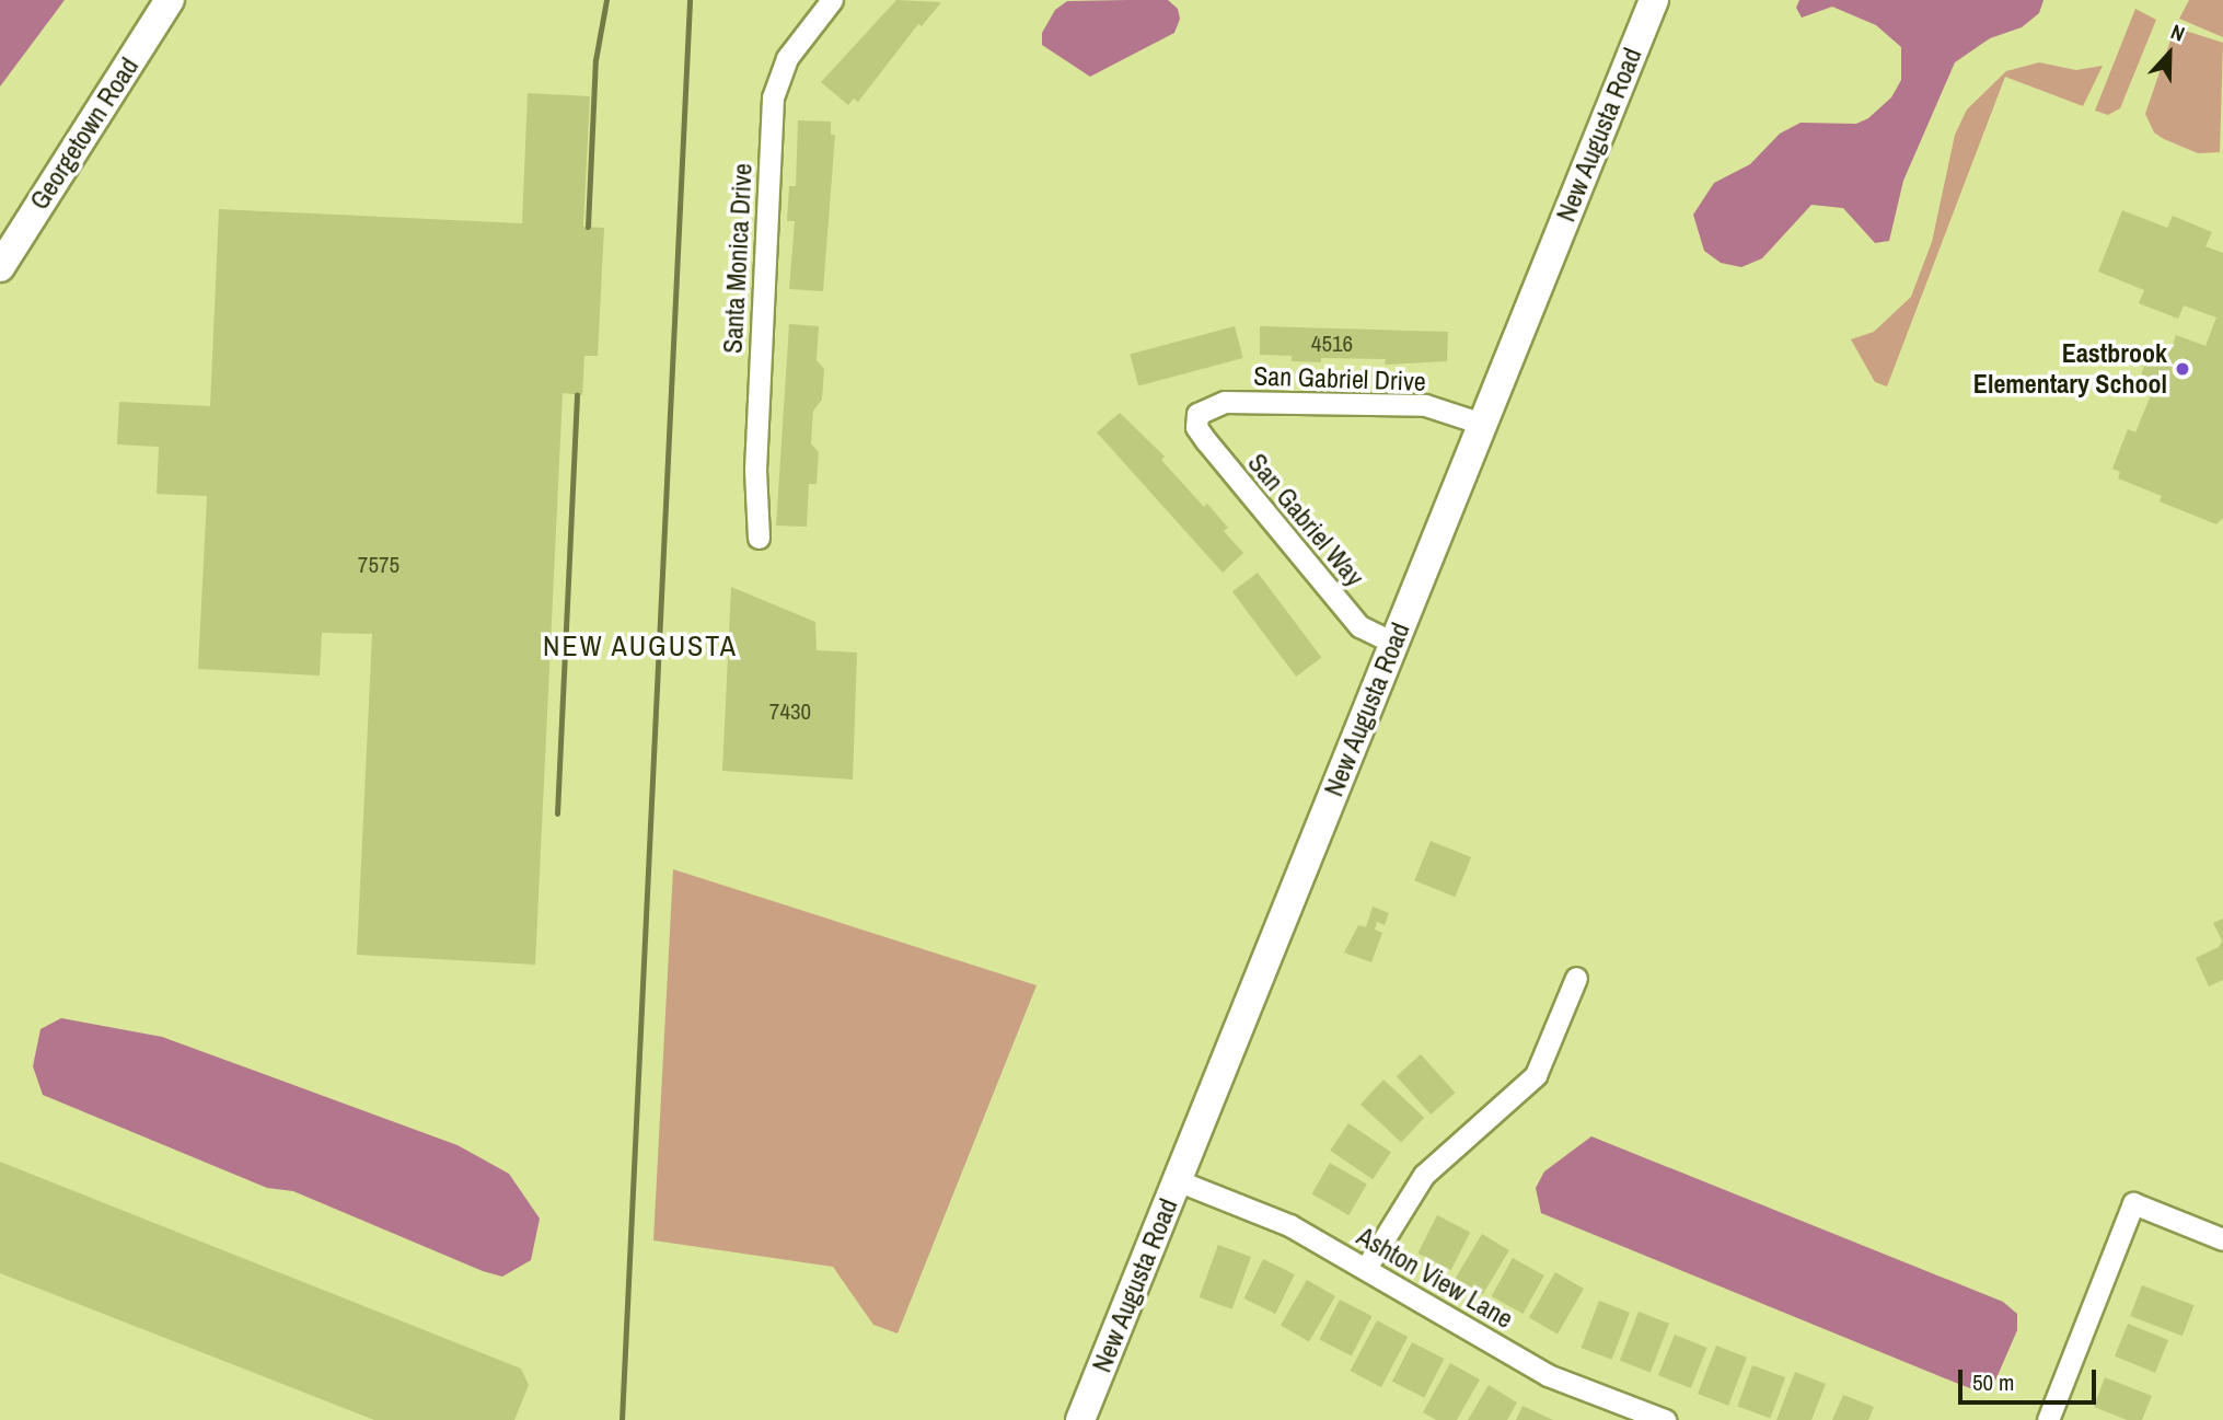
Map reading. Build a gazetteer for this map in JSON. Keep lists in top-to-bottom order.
{
  "streets": {
    "street": [
      "Georgetown Road",
      "New Augusta Road",
      "Santa Monica Drive",
      "San Gabriel Drive",
      "San Gabriel Way",
      "Ashton View Lane"
    ]
  },
  "crossings": [
    ["New Augusta Road", "San Gabriel Drive"],
    ["New Augusta Road", "San Gabriel Way"],
    ["New Augusta Road", "Ashton View Lane"],
    ["San Gabriel Drive", "San Gabriel Way"]
  ],
  "districts": ["NEW AUGUSTA"],
  "places": ["Eastbrook Elementary School"],
  "house_numbers": ["4516", "7575", "7430"],
  "scale_bar": "50 m",
  "north": "top"
}
